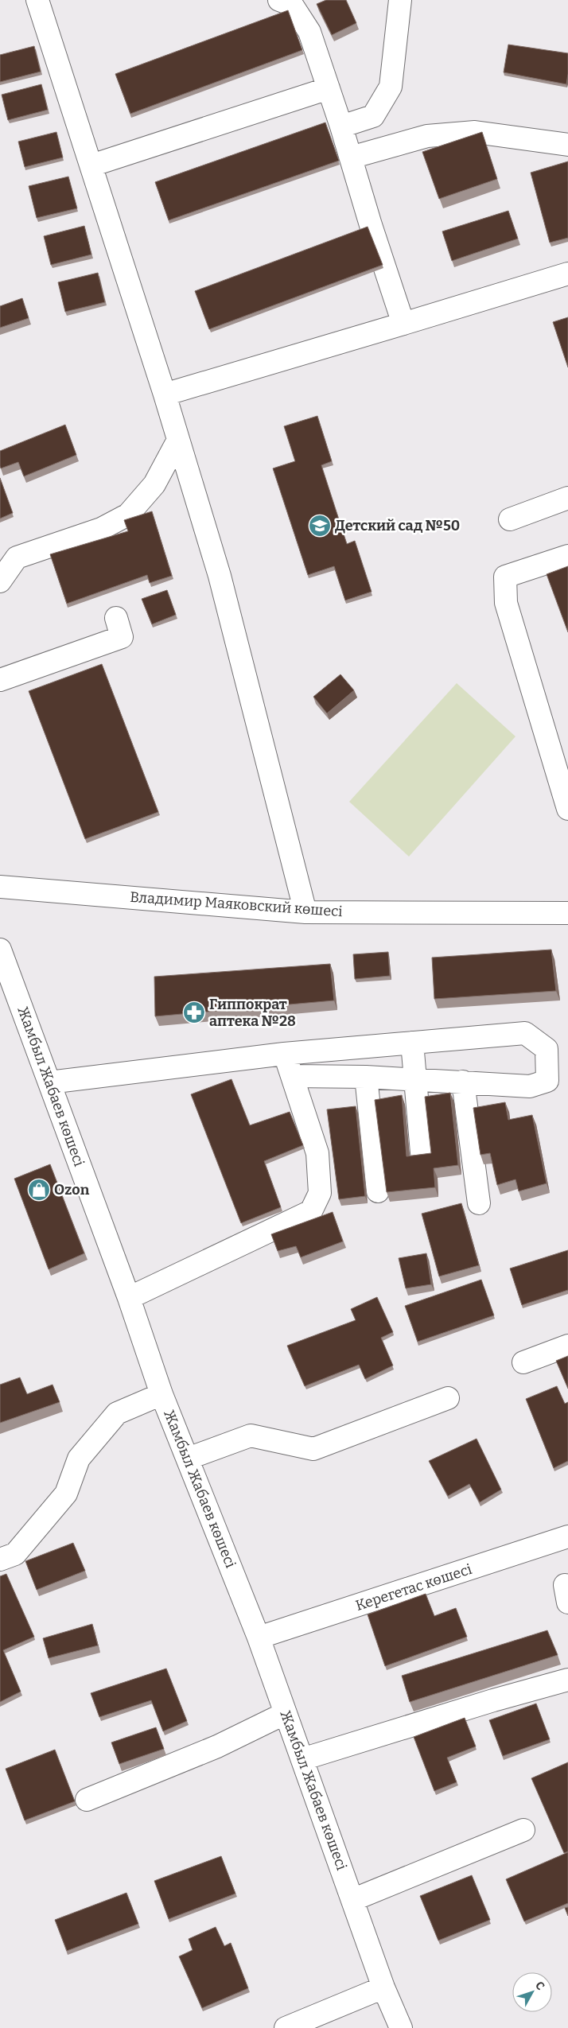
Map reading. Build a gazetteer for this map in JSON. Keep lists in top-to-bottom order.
{
  "streets": {
    "street": ["Владимир Маяковский көшесі", "Жамбыл Жабаев көшесі", "Керегетас көшесі"]
  },
  "crossings": [
    ["Жамбыл Жабаев көшесі", "Керегетас көшесі"]
  ],
  "places": {
    "school or university": ["Детский сад №50"],
    "pharmacy": ["Гиппократ аптека №28"],
    "shop": ["Ozon"]
  },
  "north": "top right"
}
